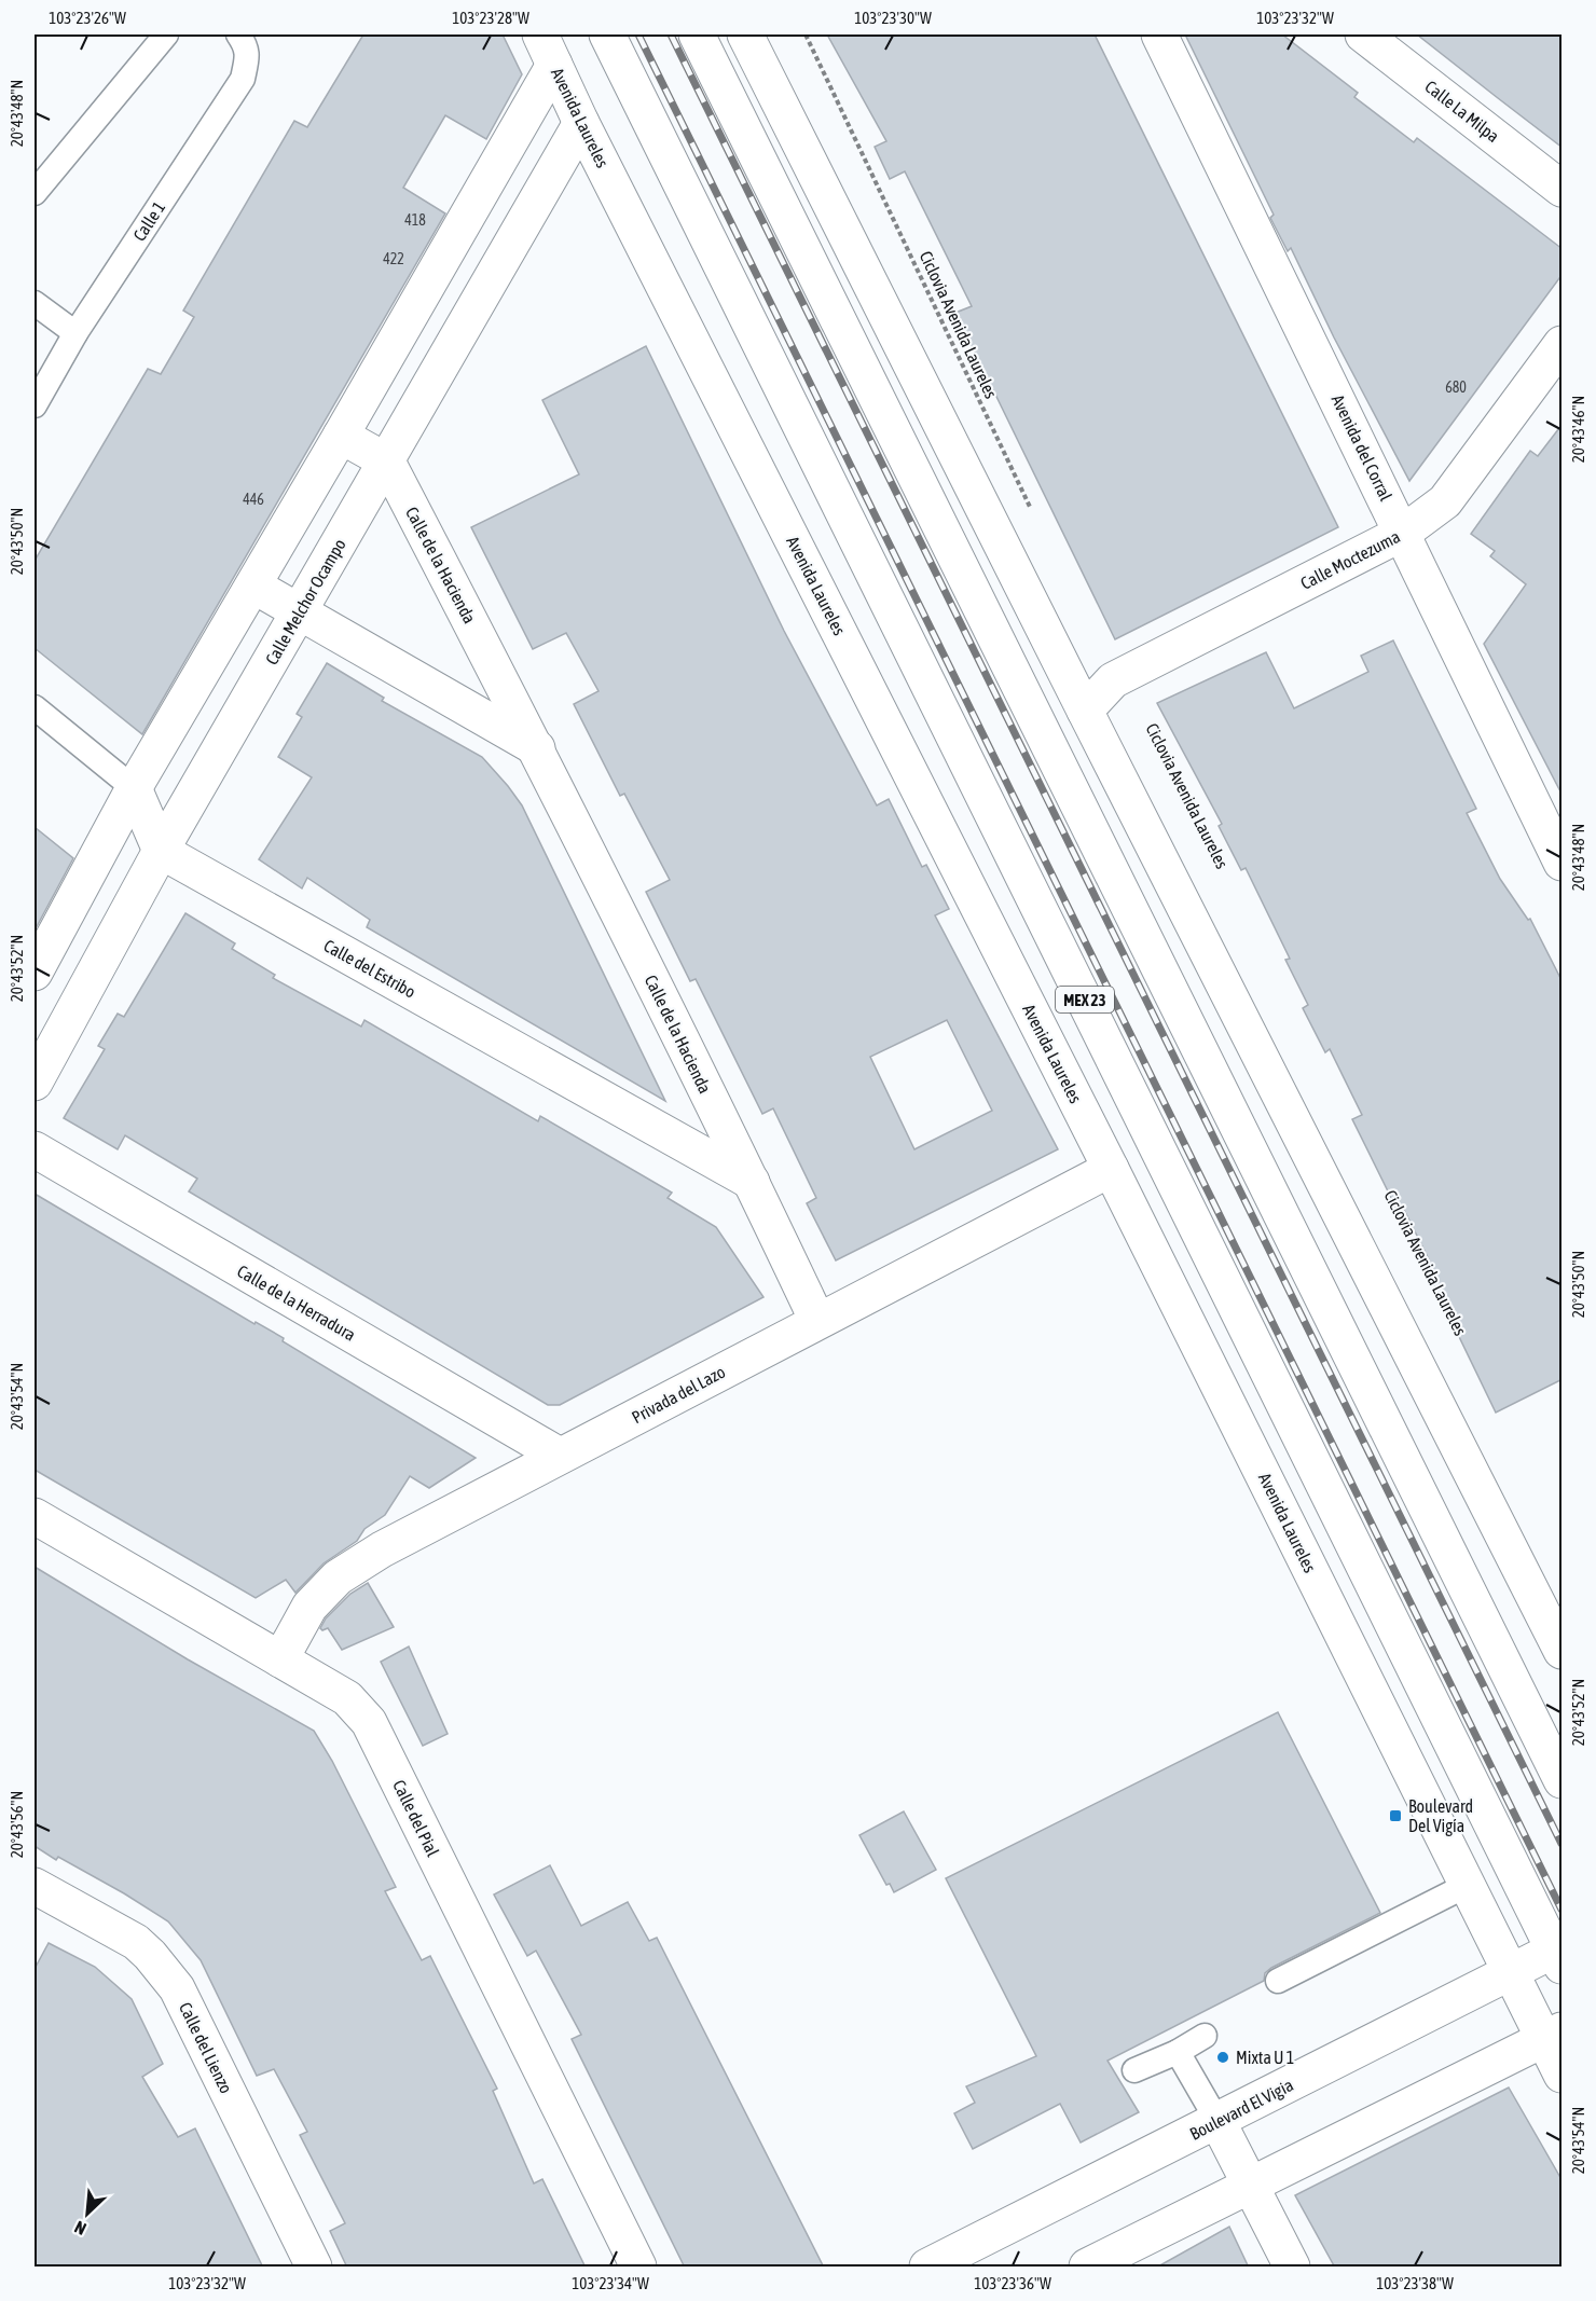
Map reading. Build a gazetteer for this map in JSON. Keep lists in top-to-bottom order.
{
  "streets": {
    "street": [
      "Calle La Milpa",
      "Avenida Laureles",
      "Avenida del Corral",
      "Calle Moctezuma",
      "Calle de la Hacienda",
      "Calle Melchor Ocampo",
      "Calle del Estribo",
      "MEX 23",
      "Calle de la Herradura",
      "Privada del Lazo",
      "Calle del Pial",
      "Calle del Lienzo",
      "Boulevard El Vigia"
    ],
    "lane": ["Calle 1"],
    "path": ["Ciclovia Avenida Laureles"]
  },
  "crossings": [
    ["Avenida Laureles", "Calle Melchor Ocampo"],
    ["Avenida Laureles", "Privada del Lazo"],
    ["Avenida Laureles", "Boulevard El Vigia"],
    ["Avenida del Corral", "Calle Moctezuma"],
    ["Calle de la Hacienda", "Calle Melchor Ocampo"],
    ["Calle de la Hacienda", "Calle del Estribo"],
    ["Calle de la Hacienda", "Privada del Lazo"],
    ["Calle Melchor Ocampo", "Calle del Estribo"],
    ["MEX 23", "Boulevard El Vigia"],
    ["Calle de la Herradura", "Privada del Lazo"],
    ["Privada del Lazo", "Calle del Pial"]
  ],
  "places": {
    "transit": ["Boulevard Del Vigía"],
    "other": ["Mixta U 1"]
  },
  "house_numbers": [
    "418",
    "422",
    "680",
    "446"
  ],
  "north": "bottom left",
  "coordinates": [
    "103°23'26\"W",
    "103°23'28\"W",
    "103°23'30\"W",
    "103°23'32\"W",
    "20°43'48\"N",
    "20°43'46\"N",
    "20°43'50\"N",
    "20°43'52\"N",
    "20°43'54\"N",
    "20°43'56\"N",
    "103°23'34\"W",
    "103°23'36\"W",
    "103°23'38\"W"
  ]
}
